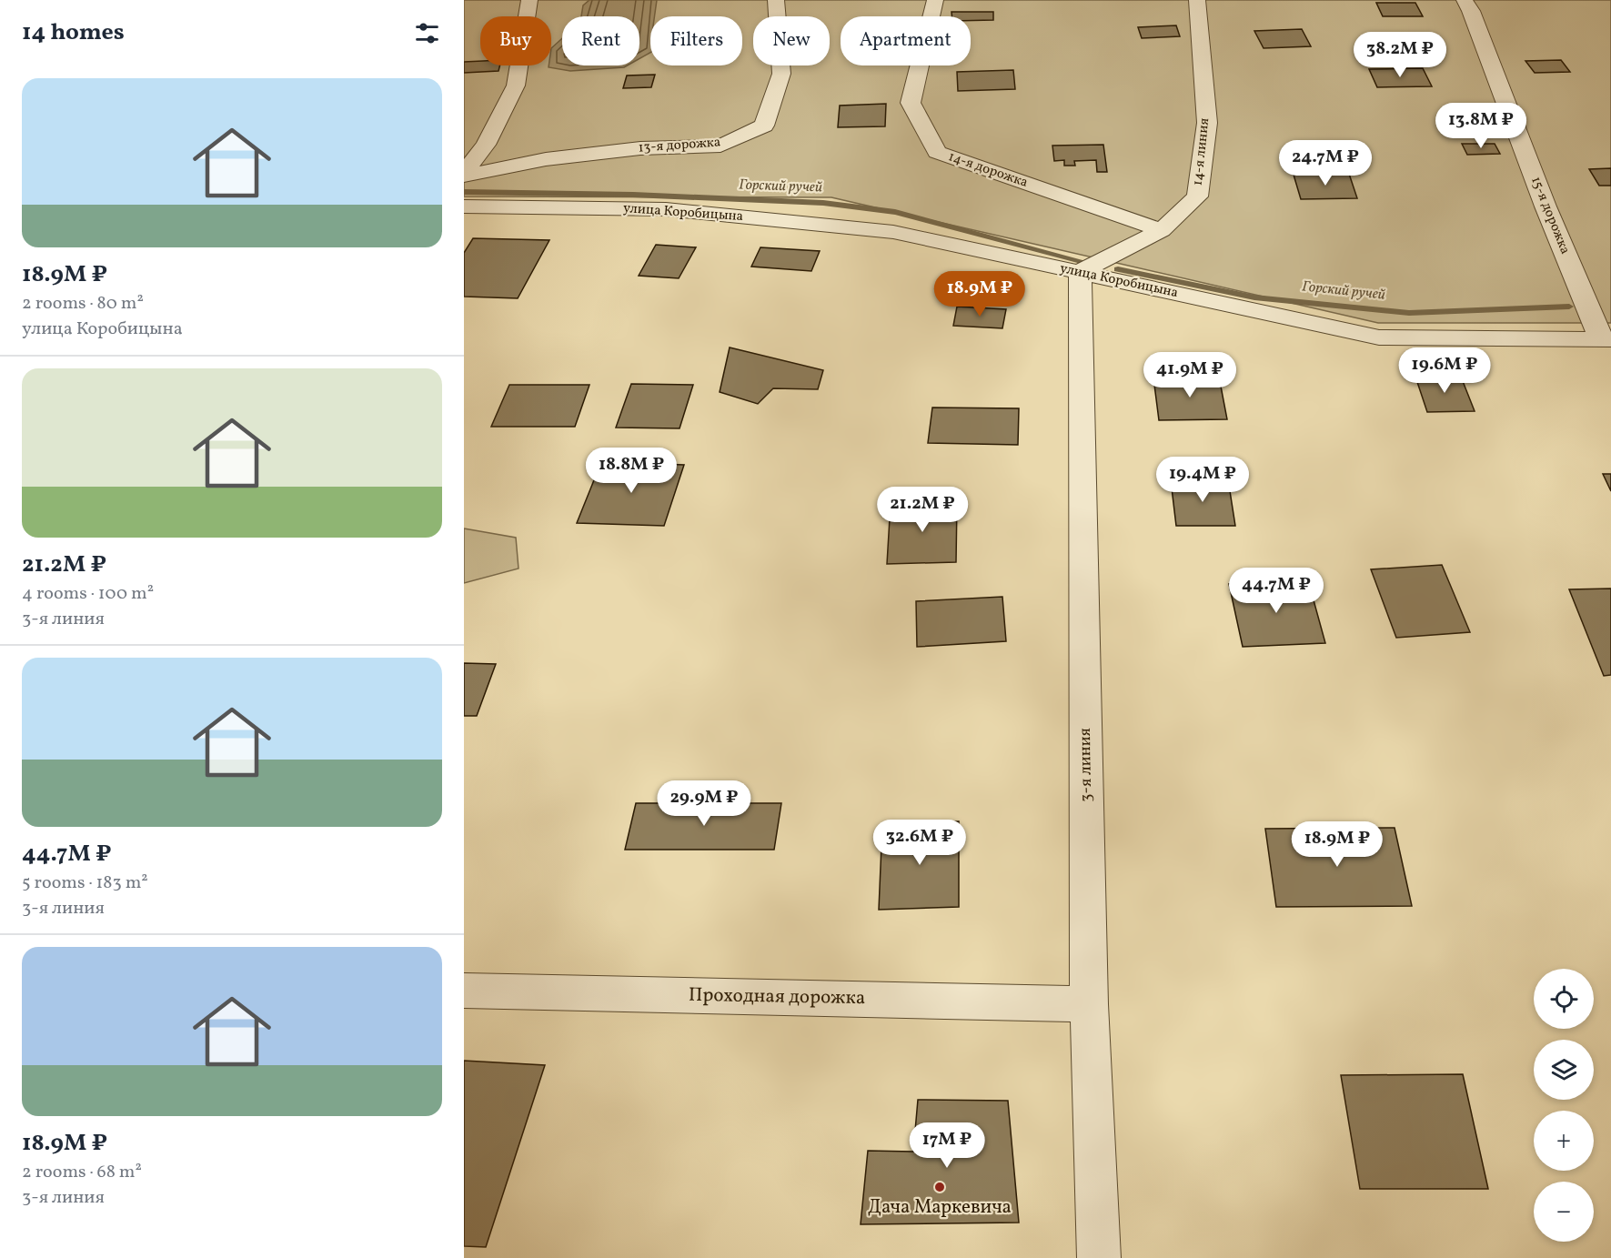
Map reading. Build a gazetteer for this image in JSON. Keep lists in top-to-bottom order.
{
  "streets": {
    "street": [
      "13-я дорожка",
      "14-я линия",
      "14-я дорожка",
      "улица Коробицына",
      "15-я дорожка",
      "3-я линия",
      "Проходная дорожка"
    ]
  },
  "crossings": [
    ["14-я линия", "14-я дорожка"],
    ["14-я линия", "улица Коробицына"],
    ["14-я линия", "3-я линия"],
    ["улица Коробицына", "15-я дорожка"],
    ["улица Коробицына", "3-я линия"],
    ["3-я линия", "Проходная дорожка"]
  ],
  "water": ["Горский ручей"],
  "places": ["Дача Маркевича"],
  "page": {
    "heading": "14 homes",
    "chip": [
      "Buy",
      "Rent",
      "Filters",
      "New",
      "Apartment"
    ],
    "price": [
      "38.2M ₽",
      "13.8M ₽",
      "24.7M ₽",
      "18.9M ₽",
      "19.6M ₽",
      "41.9M ₽",
      "18.8M ₽",
      "19.4M ₽",
      "21.2M ₽",
      "44.7M ₽",
      "29.9M ₽",
      "32.6M ₽",
      "18.9M ₽",
      "17M ₽"
    ],
    "list": [
      {
        "name": "18.9M ₽",
        "note": "2 rooms · 80 m² · улица Коробицына"
      },
      {
        "name": "21.2M ₽",
        "note": "4 rooms · 100 m² · 3-я линия"
      },
      {
        "name": "44.7M ₽",
        "note": "5 rooms · 183 m² · 3-я линия"
      },
      {
        "name": "18.9M ₽",
        "note": "2 rooms · 68 m² · 3-я линия"
      }
    ],
    "map_buttons": ["+", "−"]
  }
}
